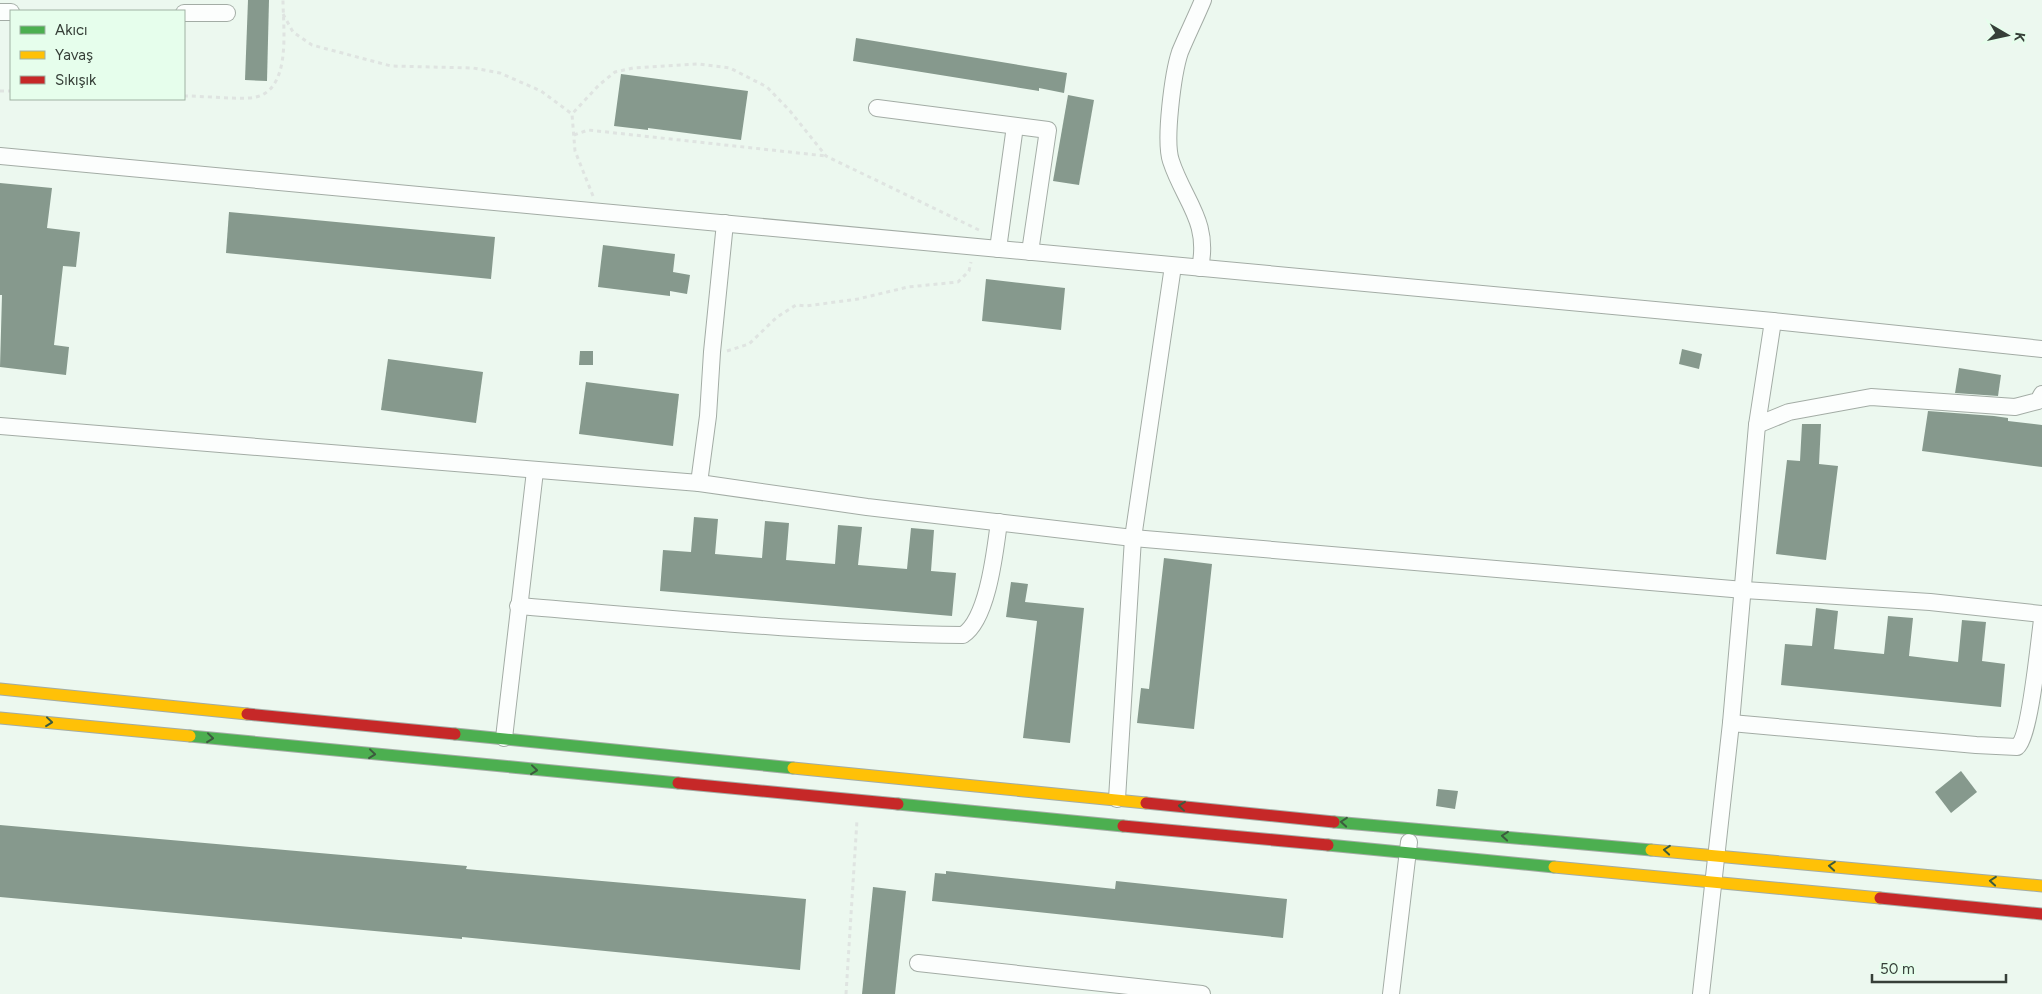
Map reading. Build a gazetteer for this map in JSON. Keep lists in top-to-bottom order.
{
  "legend": ["Akıcı", "Yavaş", "Sıkışık"],
  "scale_bar": "50 m",
  "north": "right"
}
